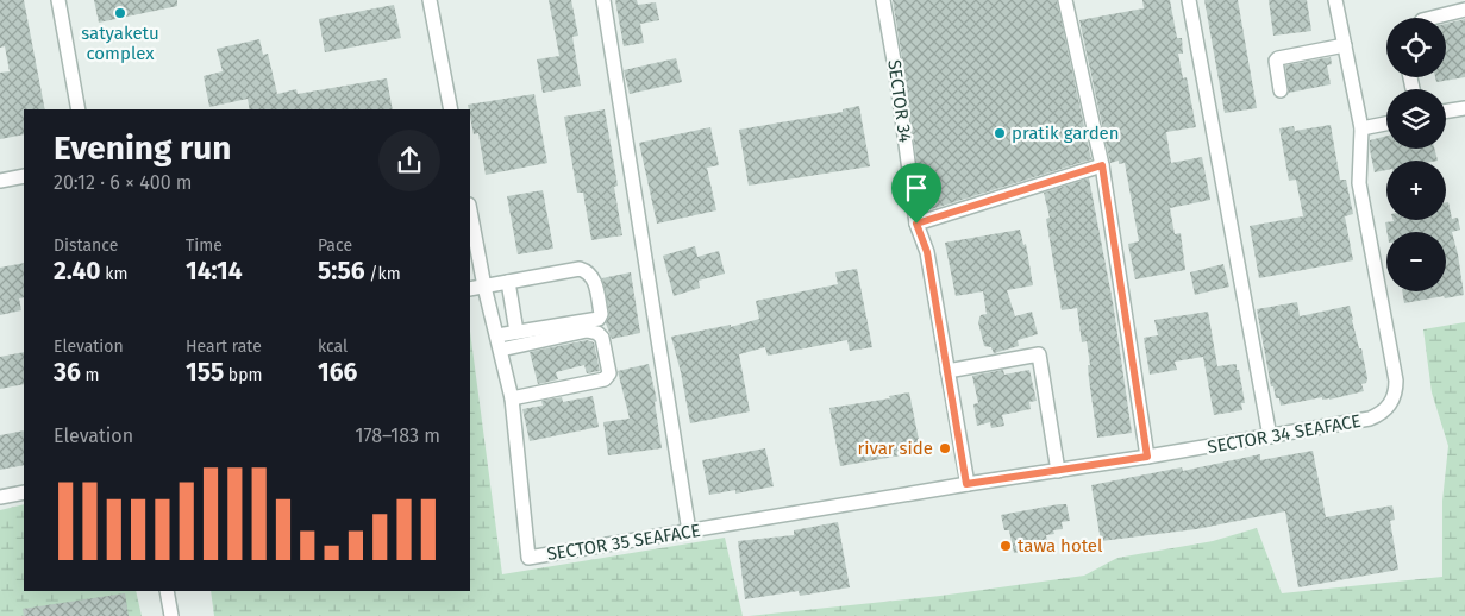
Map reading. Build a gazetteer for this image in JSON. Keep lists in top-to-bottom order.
{
  "streets": {
    "street": ["SECTOR 34", "SECTOR 34 SEAFACE", "SECTOR 35 SEAFACE"]
  },
  "crossings": [
    ["SECTOR 34", "SECTOR 34 SEAFACE"],
    ["SECTOR 34", "SECTOR 35 SEAFACE"],
    ["SECTOR 34 SEAFACE", "SECTOR 35 SEAFACE"]
  ],
  "places": [
    "satyaketu complex",
    "pratik garden",
    "rivar side",
    "tawa hotel"
  ],
  "page": {
    "map_buttons": ["+", "−"],
    "heading": ["Evening run", "20:12 · 6 × 400 m"],
    "stats": [
      ["Distance", "2.40 km"],
      ["Time", "14:14"],
      ["Pace", "5:56 /km"],
      ["Elevation", "36 m"],
      ["Heart rate", "155 bpm"],
      ["kcal", "166"]
    ],
    "chart": ["Elevation", "178–183 m"]
  }
}
